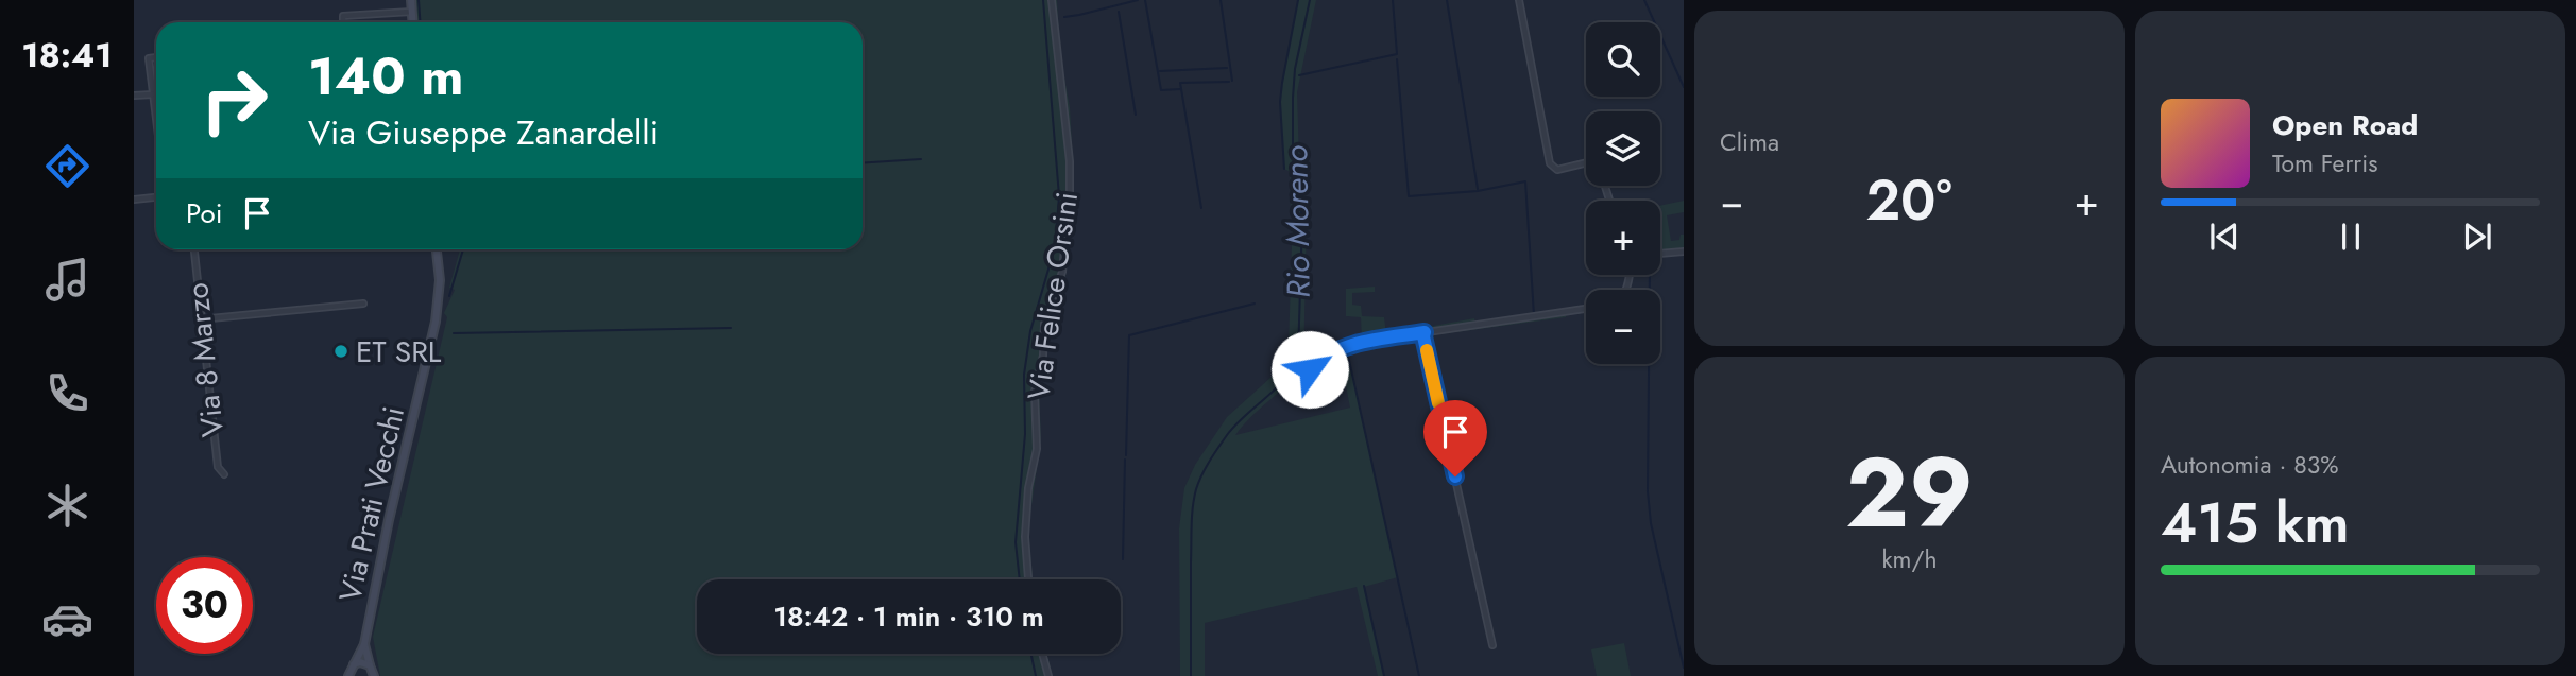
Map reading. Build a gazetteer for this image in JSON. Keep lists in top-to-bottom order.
{
  "streets": {
    "main road": ["Via Prati Vecchi"],
    "street": ["Via Felice Orsini", "Via 8 Marzo"]
  },
  "water": ["Rio Moreno"],
  "places": ["ET SRL"],
  "page": {
    "tabs": "18:41",
    "tile": [
      "Clima",
      ["29", "km/h"],
      ["Autonomia · 83%", "415 km"]
    ],
    "map_buttons": ["+", "−"],
    "turn": ["140 m", "Via Giuseppe Zanardelli"],
    "song": ["Open Road", "Tom Ferris"],
    "heat": ["−", "20°", "+"],
    "then": "Poi",
    "limit": "30",
    "trip": "18:42 · 1 min · 310 m"
  }
}
